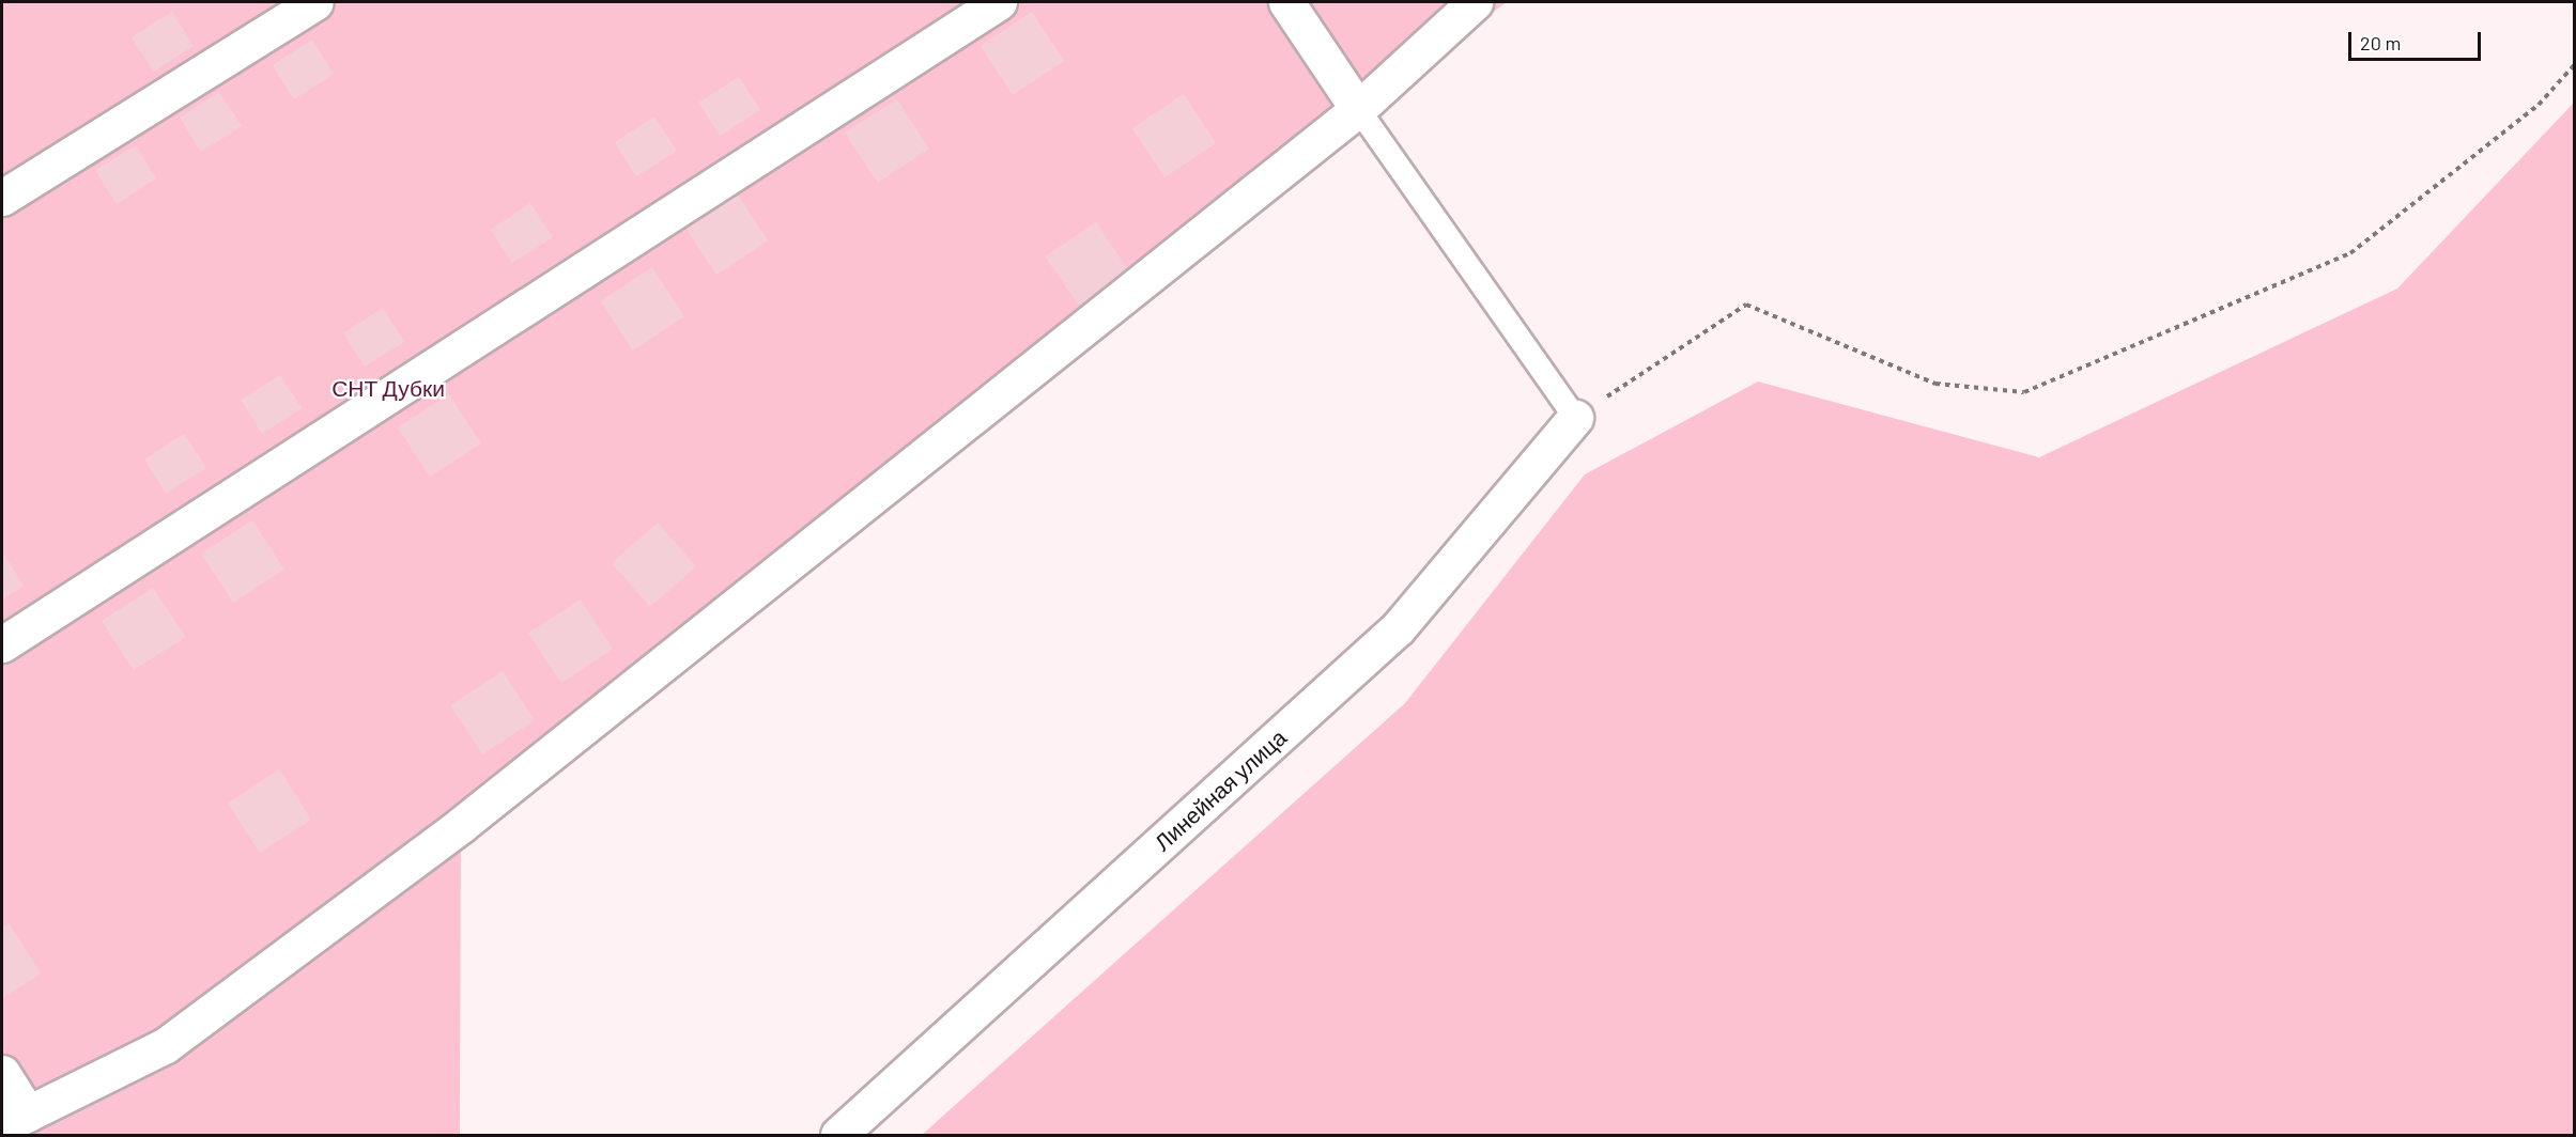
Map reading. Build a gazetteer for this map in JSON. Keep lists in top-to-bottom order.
{
  "streets": {
    "street": ["Линейная улица"]
  },
  "parks": ["СНТ Дубки"],
  "scale_bar": "20 m"
}
